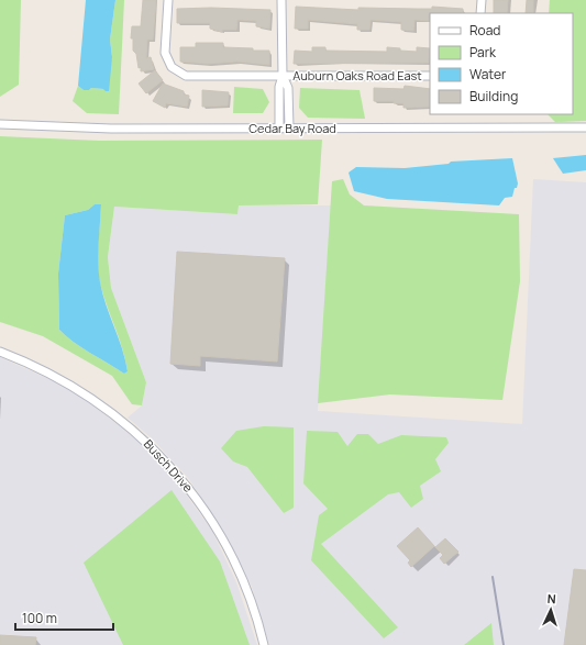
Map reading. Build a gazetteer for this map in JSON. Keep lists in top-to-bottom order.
{
  "streets": {
    "street": ["Auburn Oaks Road East", "Cedar Bay Road", "Busch Drive"]
  },
  "legend": [
    "Road",
    "Park",
    "Water",
    "Building"
  ],
  "scale_bar": "100 m",
  "north": "top"
}
